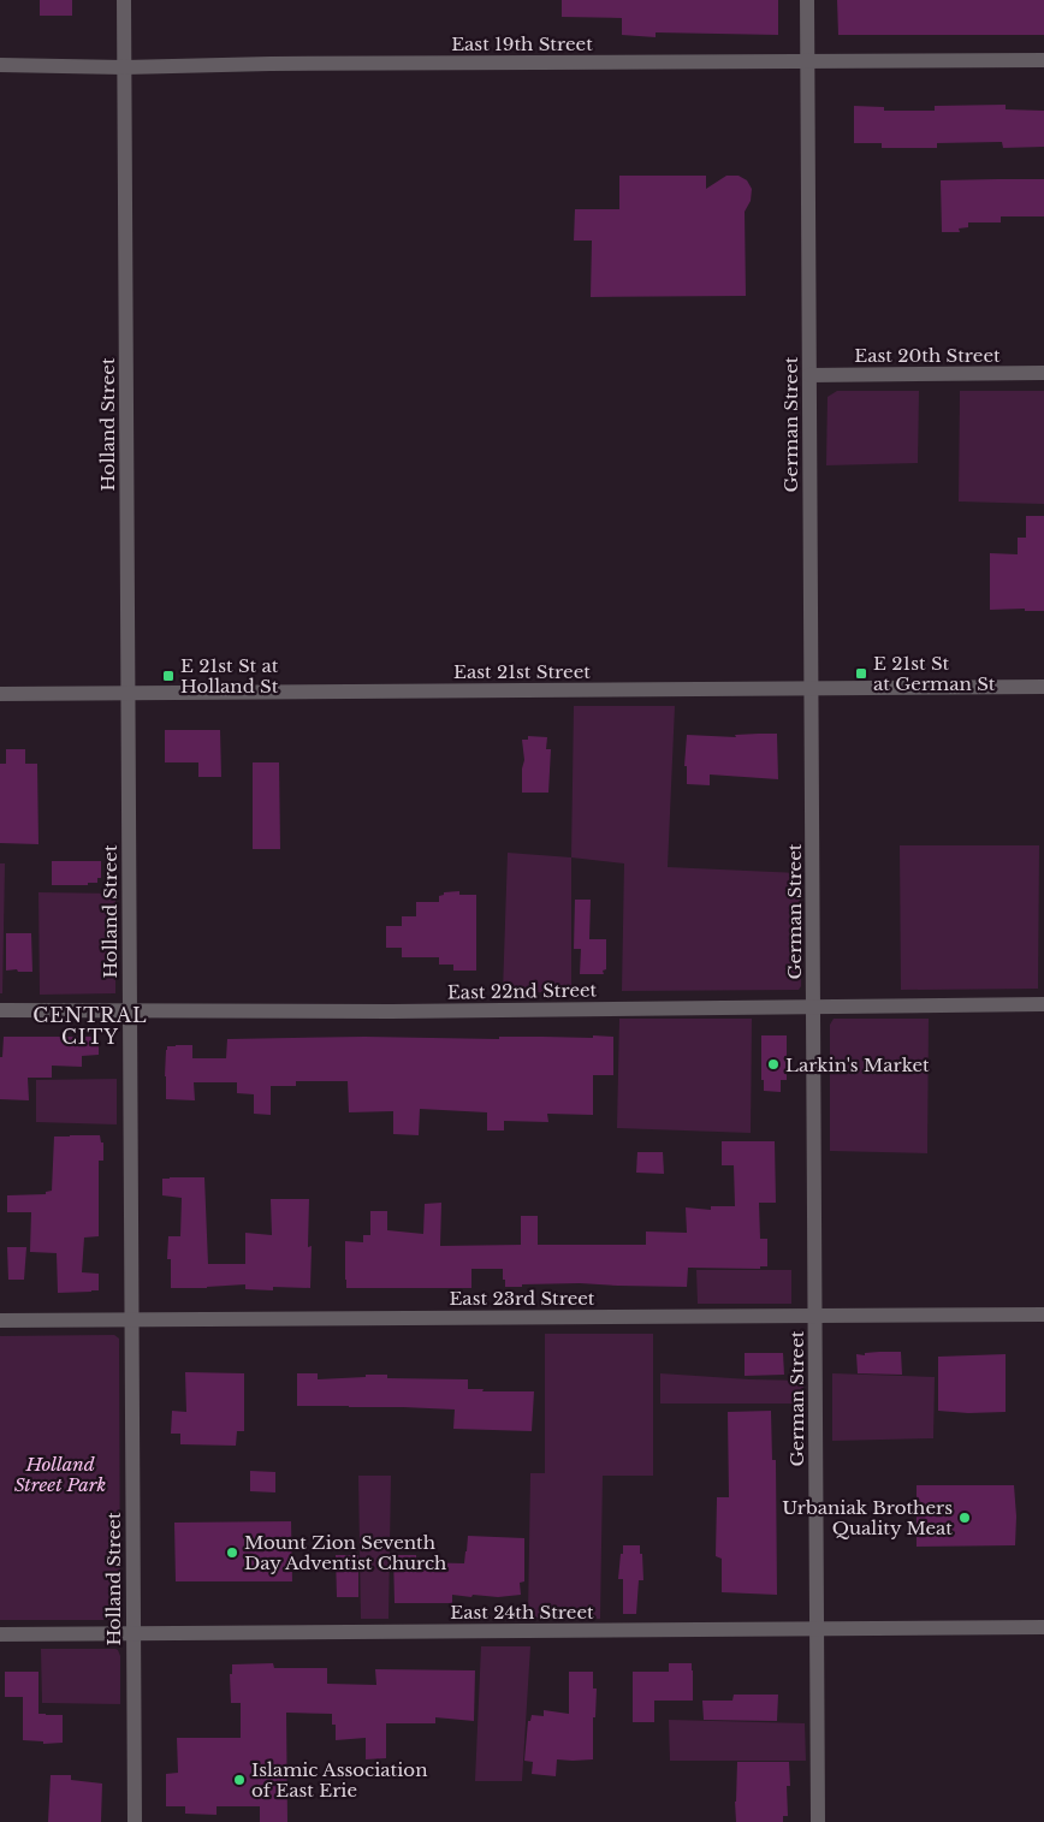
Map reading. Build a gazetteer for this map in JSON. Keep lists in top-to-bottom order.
{
  "streets": {
    "street": [
      "East 19th Street",
      "East 20th Street",
      "Holland Street",
      "German Street",
      "East 21st Street",
      "East 22nd Street",
      "East 23rd Street",
      "East 24th Street"
    ]
  },
  "crossings": [
    ["East 19th Street", "Holland Street"],
    ["East 19th Street", "German Street"],
    ["East 20th Street", "German Street"],
    ["Holland Street", "East 21st Street"],
    ["Holland Street", "East 22nd Street"],
    ["Holland Street", "East 23rd Street"],
    ["Holland Street", "East 24th Street"],
    ["German Street", "East 21st Street"],
    ["German Street", "East 22nd Street"],
    ["German Street", "East 23rd Street"],
    ["German Street", "East 24th Street"]
  ],
  "districts": ["CENTRAL CITY"],
  "parks": ["Holland Street Park"],
  "places": {
    "transit": ["E 21st St at German St", "E 21st St at Holland St"],
    "other": [
      "Larkin's Market",
      "Urbaniak Brothers Quality Meat",
      "Mount Zion Seventh Day Adventist Church",
      "Islamic Association of East Erie"
    ]
  }
}
